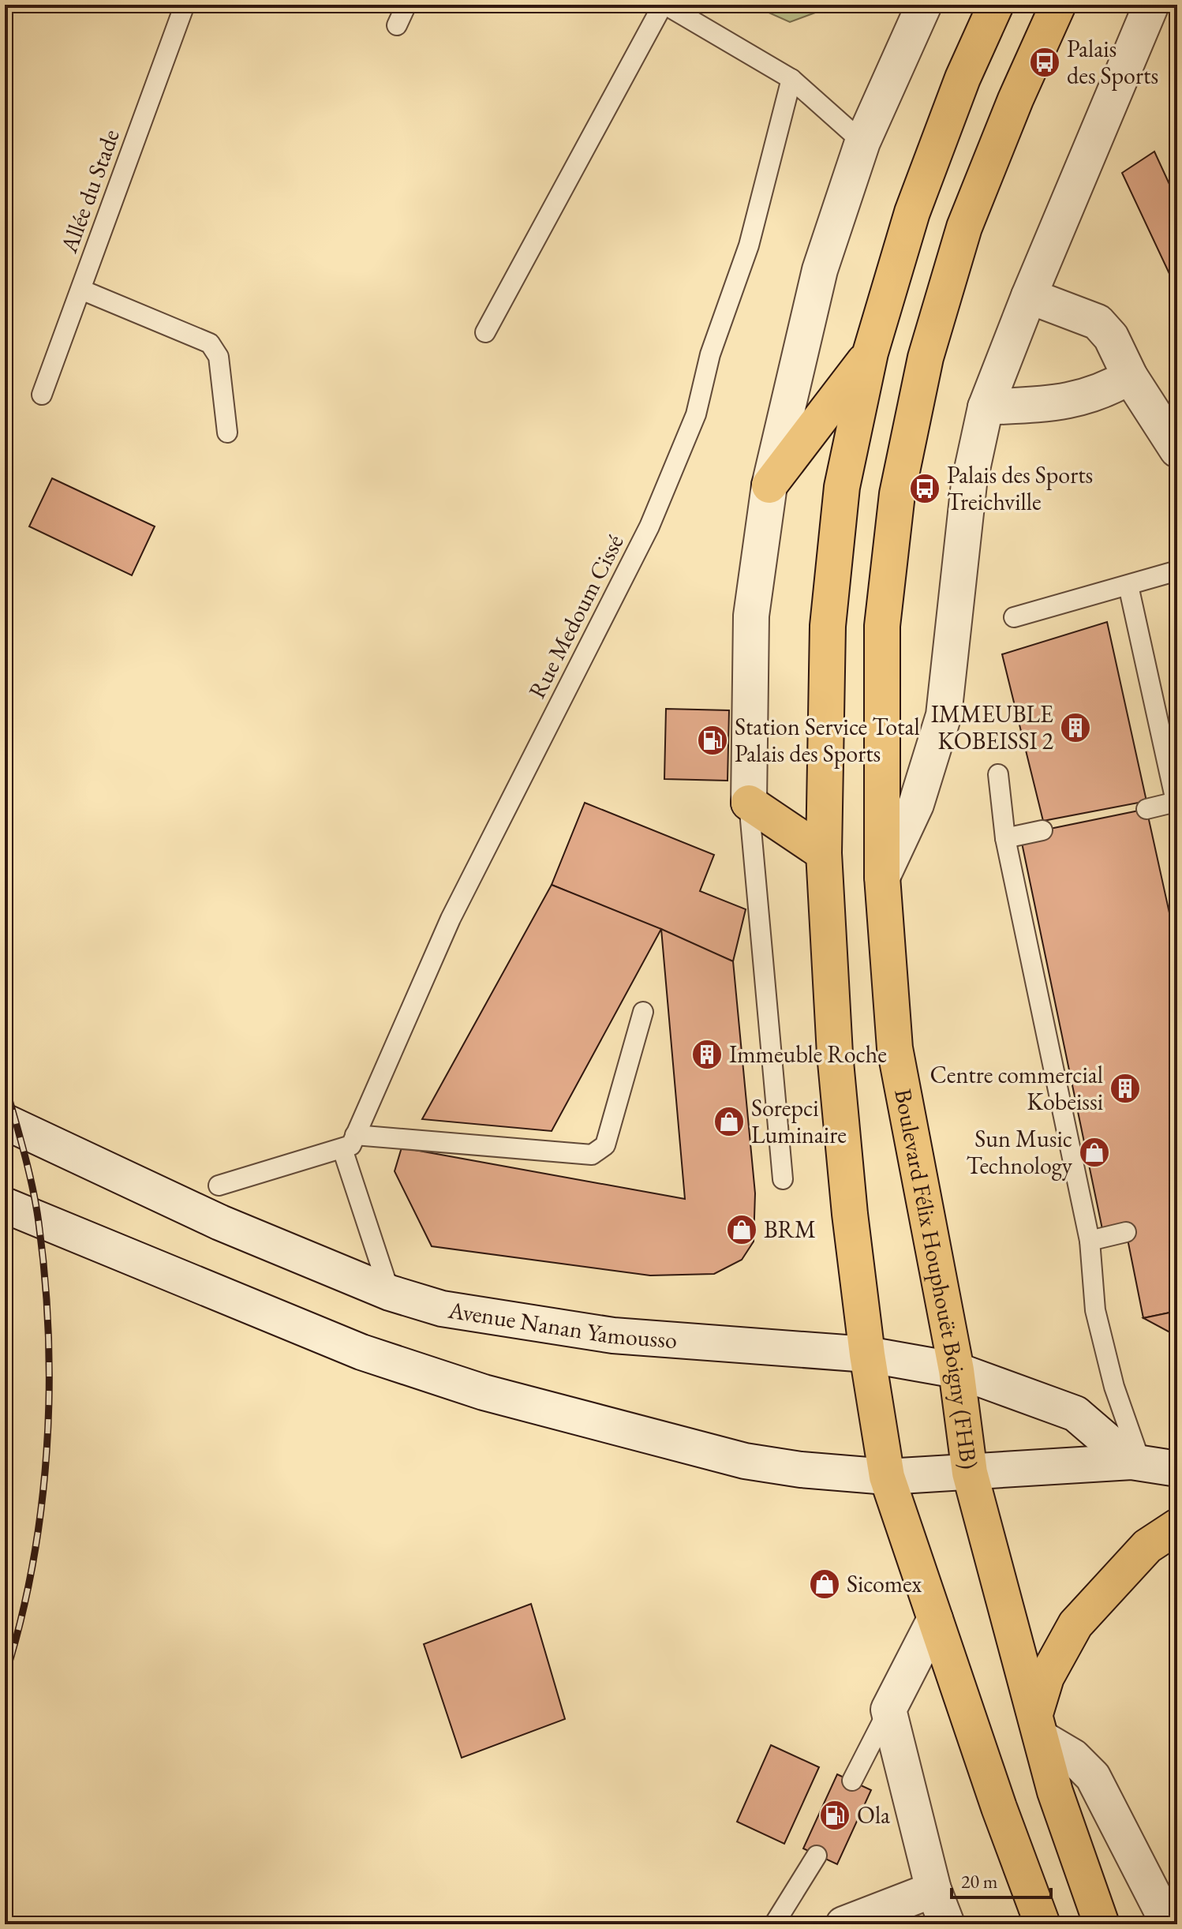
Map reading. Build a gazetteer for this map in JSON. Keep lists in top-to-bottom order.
{
  "streets": {
    "main road": ["Boulevard Félix Houphouët Boigny (FHB)"],
    "street": ["Avenue Nanan Yamousso"],
    "lane": ["Allée du Stade", "Rue Medoum Cissé"]
  },
  "crossings": [
    ["Boulevard Félix Houphouët Boigny (FHB)", "Avenue Nanan Yamousso"]
  ],
  "places": {
    "bus stop": ["Palais des Sports", "Palais des Sports Treichville"],
    "building": ["IMMEUBLE KOBEISSI 2", "Immeuble Roche", "Centre commercial Kobeissi"],
    "fuel station": ["Station Service Total Palais des Sports", "Ola"],
    "shop": [
      "Sorepci Luminaire",
      "Sun Music Technology",
      "BRM",
      "Sicomex"
    ]
  },
  "scale_bar": "20 m"
}
